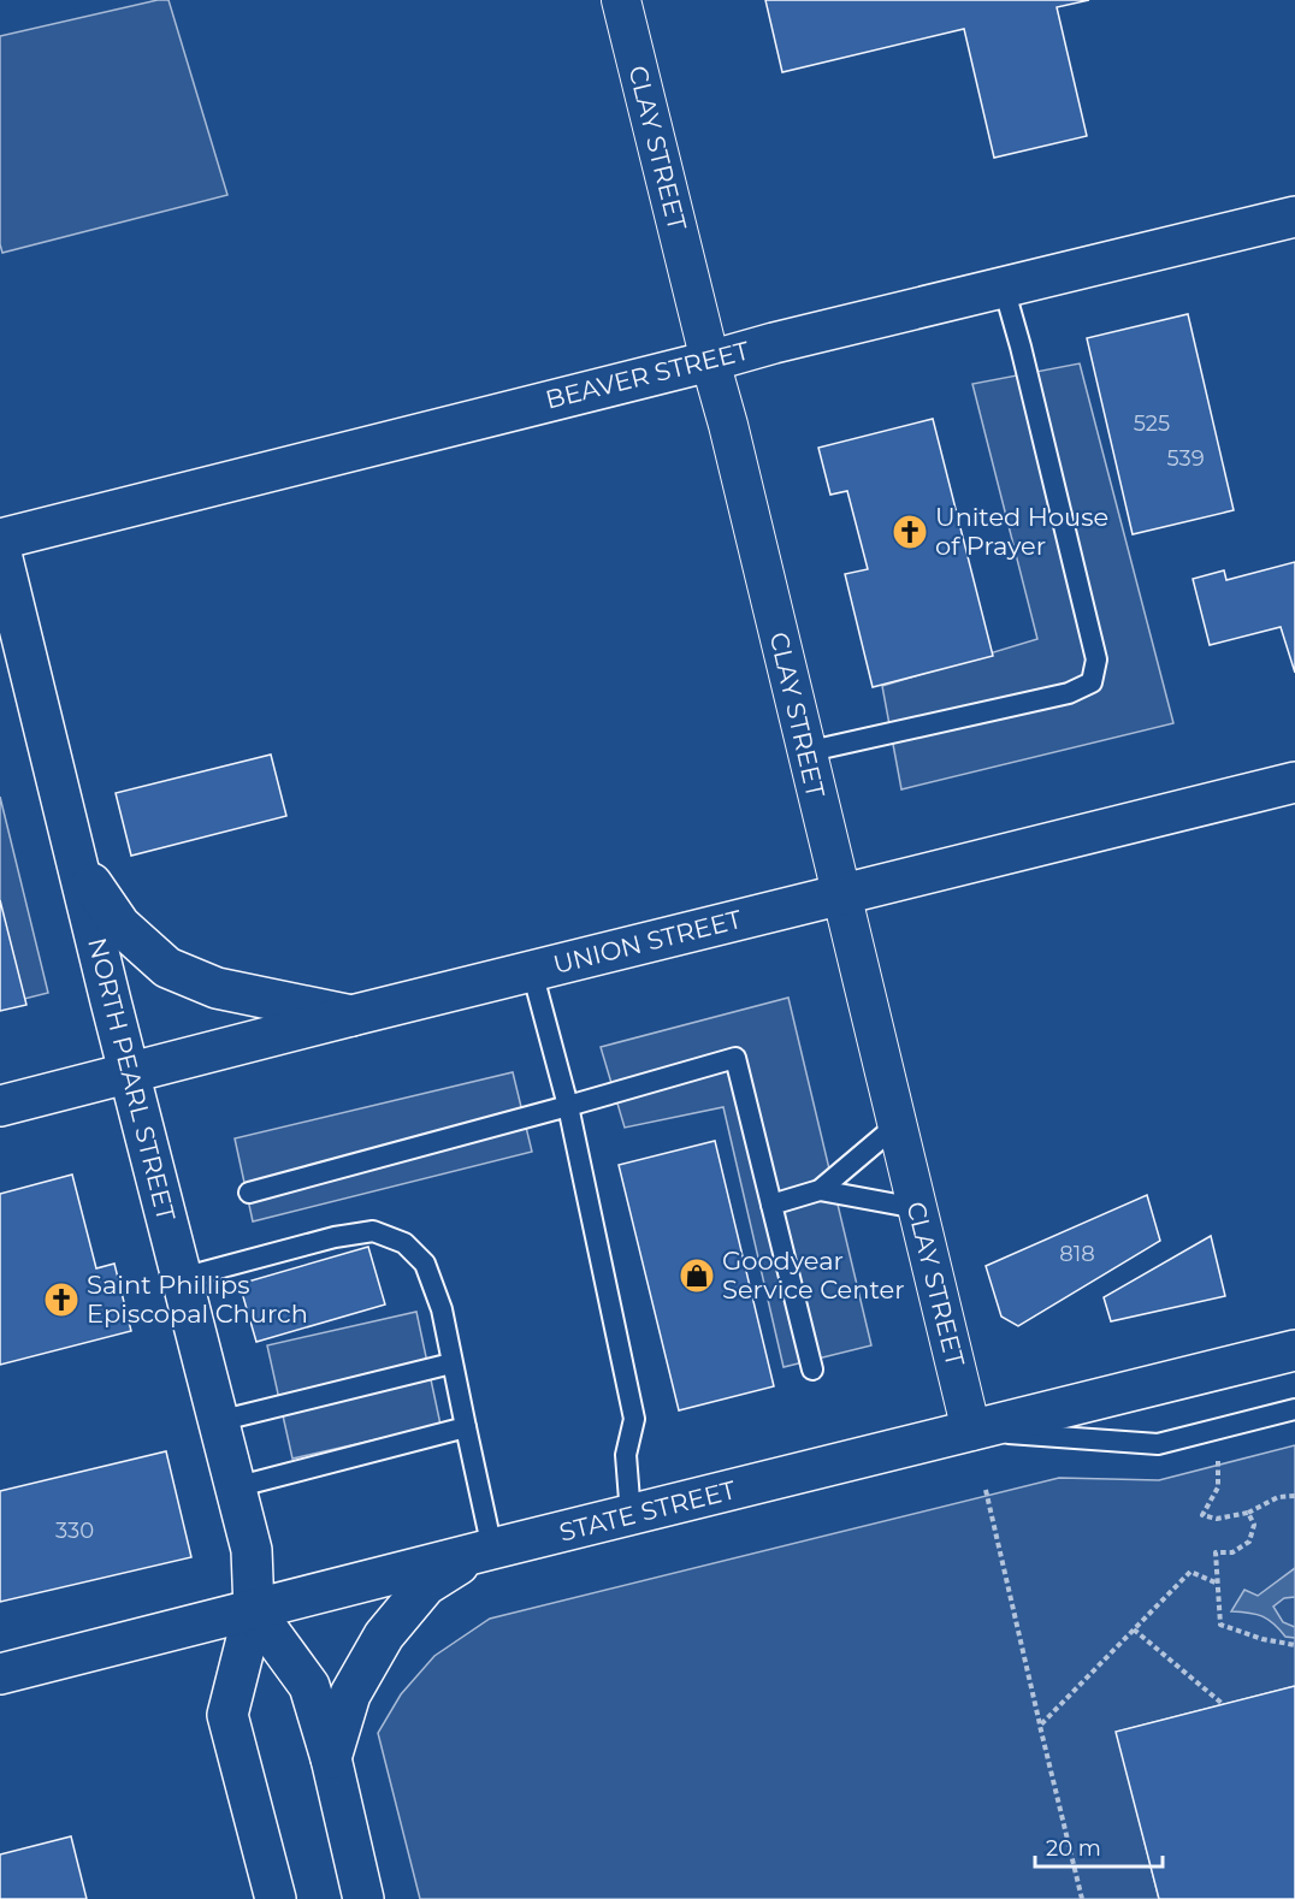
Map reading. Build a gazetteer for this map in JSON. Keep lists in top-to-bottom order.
{
  "streets": {
    "main road": [
      "BEAVER STREET",
      "UNION STREET",
      "NORTH PEARL STREET",
      "STATE STREET"
    ],
    "street": ["CLAY STREET"]
  },
  "crossings": [
    ["CLAY STREET", "BEAVER STREET"],
    ["CLAY STREET", "UNION STREET"],
    ["CLAY STREET", "STATE STREET"],
    ["UNION STREET", "NORTH PEARL STREET"],
    ["NORTH PEARL STREET", "STATE STREET"]
  ],
  "places": {
    "church": ["United House of Prayer", "Saint Phillips Episcopal Church"],
    "shop": ["Goodyear Service Center"]
  },
  "house_numbers": [
    "525",
    "539",
    "818",
    "330"
  ],
  "scale_bar": "20 m"
}
